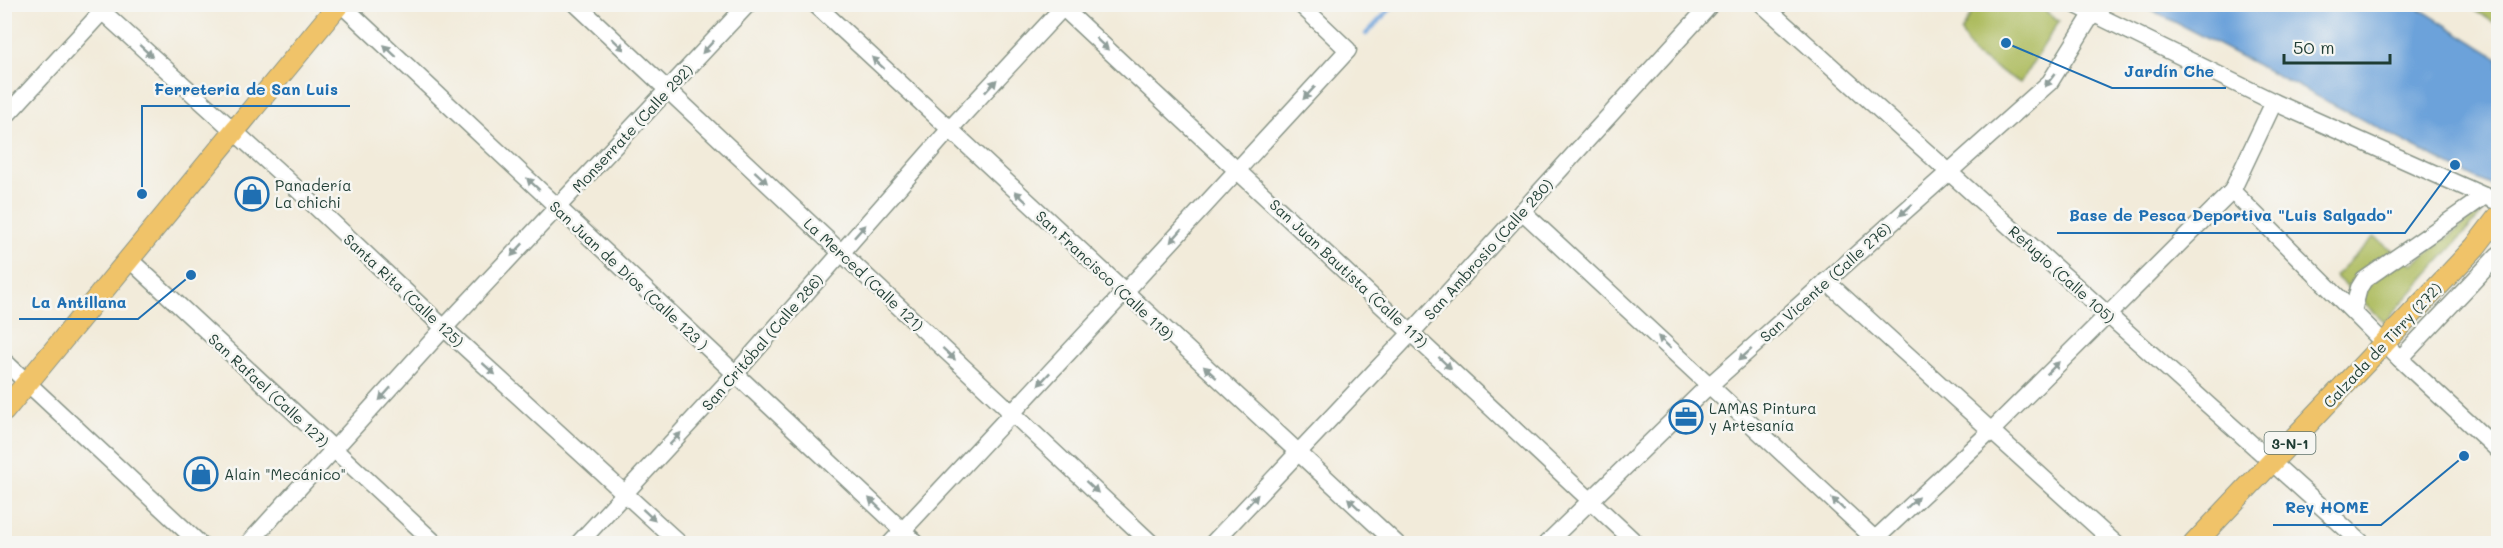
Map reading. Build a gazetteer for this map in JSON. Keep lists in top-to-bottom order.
{
  "streets": {
    "main road": ["Calzada de Tirry (272)", "3-N-1"],
    "street": [
      "Monserrate (Calle 292)",
      "San Ambrosio (Calle 280)",
      "San Juan Bautista (Calle 117)",
      "La Merced (Calle 121)",
      "Refugio (Calle 105)",
      "San Juan de Díos (Calle 123 )",
      "San Francisco (Calle 119)",
      "San Vicente (Calle 276)",
      "Santa Rita (Calle 125)",
      "San Critóbal (Calle 286)",
      "San Rafael (Calle 127)"
    ]
  },
  "crossings": [
    ["Monserrate (Calle 292)", "La Merced (Calle 121)"],
    ["Monserrate (Calle 292)", "San Juan de Díos (Calle 123 )"],
    ["Monserrate (Calle 292)", "Santa Rita (Calle 125)"],
    ["Monserrate (Calle 292)", "San Rafael (Calle 127)"],
    ["San Ambrosio (Calle 280)", "San Juan Bautista (Calle 117)"],
    ["San Ambrosio (Calle 280)", "San Francisco (Calle 119)"],
    ["San Juan Bautista (Calle 117)", "San Vicente (Calle 276)"],
    ["San Juan Bautista (Calle 117)", "San Critóbal (Calle 286)"],
    ["La Merced (Calle 121)", "San Critóbal (Calle 286)"],
    ["Refugio (Calle 105)", "San Vicente (Calle 276)"],
    ["Refugio (Calle 105)", "Calzada de Tirry (272)"],
    ["San Juan de Díos (Calle 123 )", "San Critóbal (Calle 286)"],
    ["San Francisco (Calle 119)", "San Critóbal (Calle 286)"],
    ["Santa Rita (Calle 125)", "San Critóbal (Calle 286)"]
  ],
  "one_way": [
    "Monserrate (Calle 292)",
    "San Juan Bautista (Calle 117)",
    "La Merced (Calle 121)",
    "San Juan de Díos (Calle 123 )",
    "San Francisco (Calle 119)",
    "San Vicente (Calle 276)",
    "Santa Rita (Calle 125)",
    "San Critóbal (Calle 286)"
  ],
  "places": {
    "other": [
      "Jardín Che",
      "Base de Pesca Deportiva \"Luis Salgado\"",
      "Ferreteria de San Luis",
      "La Antillana",
      "Rey HOME"
    ],
    "shop": ["Panadería La chichi", "Alain \"Mecánico\""],
    "office": ["LAMAS Pintura y Artesanía"]
  },
  "scale_bar": "50 m"
}
